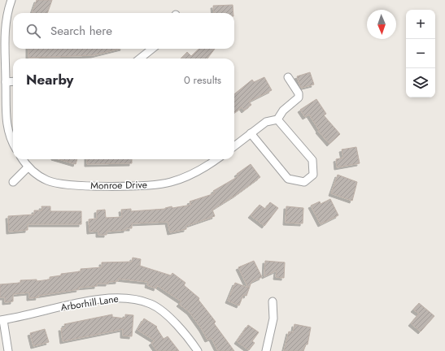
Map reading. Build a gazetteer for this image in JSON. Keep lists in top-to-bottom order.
{
  "streets": {
    "street": ["Monroe Drive", "Arborhill Lane"]
  },
  "north": "bottom",
  "page": {
    "map_buttons": ["+", "−"],
    "search": "Search here",
    "heading": ["Nearby", "0 results"]
  }
}
